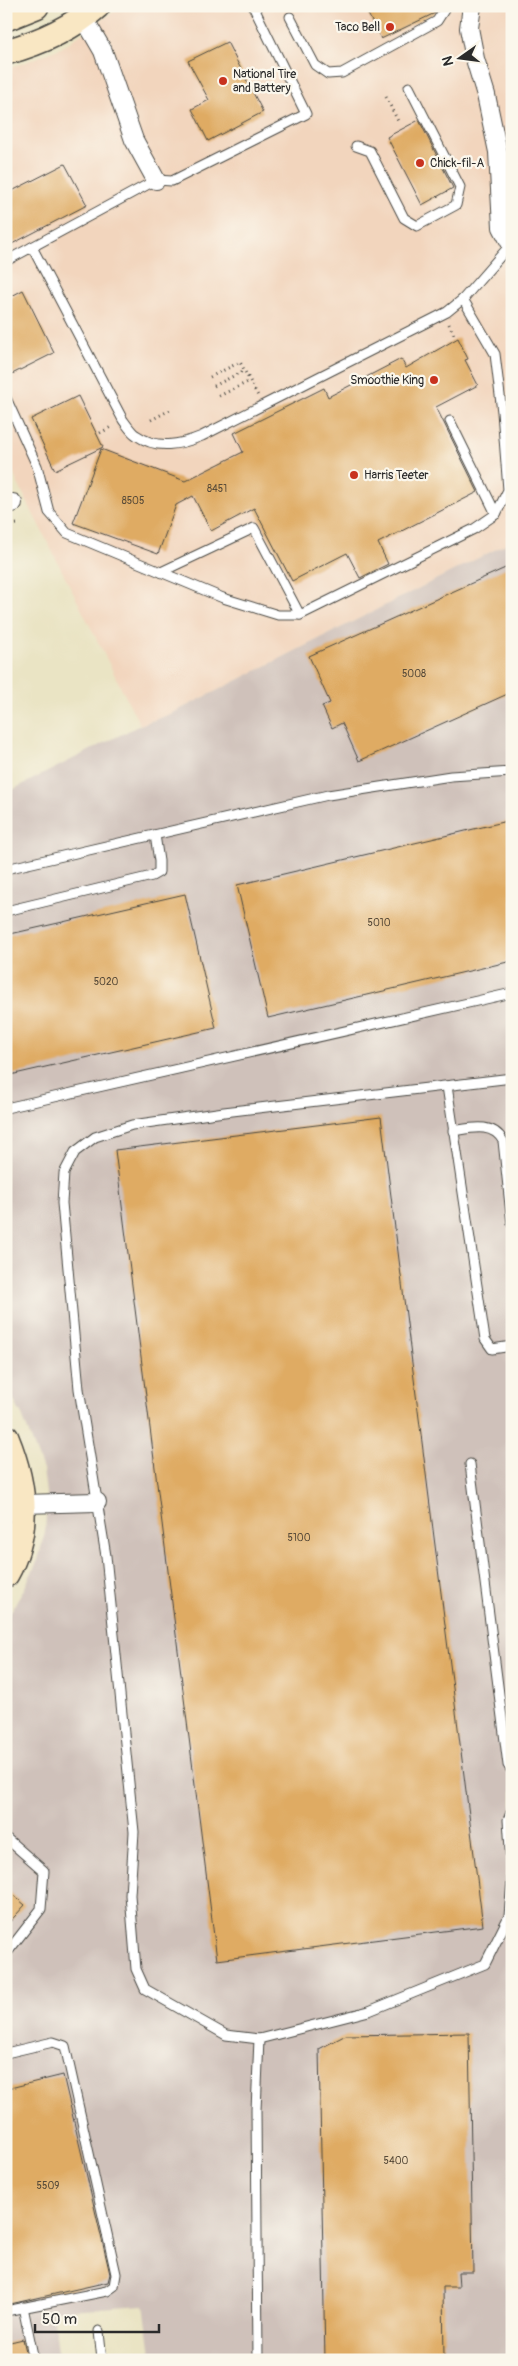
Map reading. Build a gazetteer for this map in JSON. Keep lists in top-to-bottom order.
{
  "places": [
    "Taco Bell",
    "National Tire and Battery",
    "Chick-fil-A",
    "Smoothie King",
    "Harris Teeter"
  ],
  "house_numbers": [
    "8451",
    "8505",
    "5008",
    "5010",
    "5020",
    "5100",
    "5400",
    "5509"
  ],
  "scale_bar": "50 m",
  "north": "left"
}
